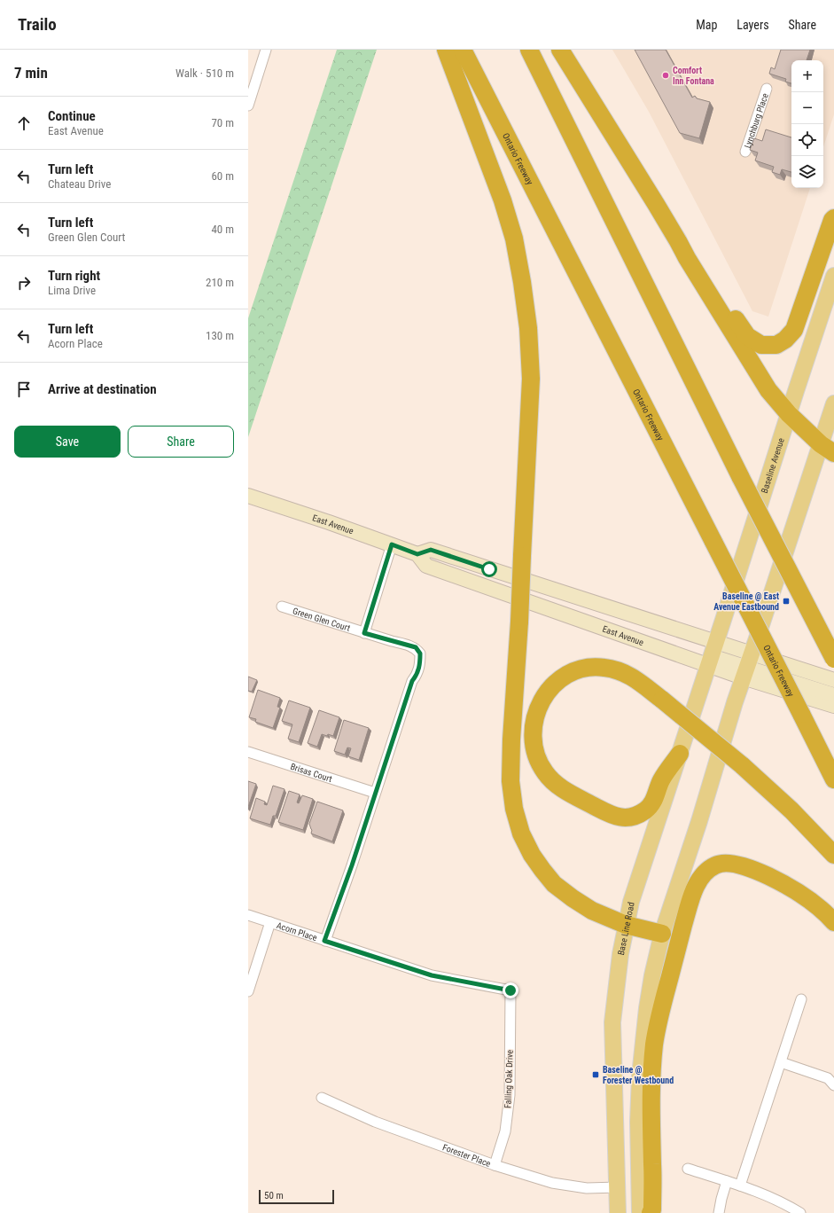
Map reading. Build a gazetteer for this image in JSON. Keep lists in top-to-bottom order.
{
  "streets": {
    "highway": ["Ontario Freeway"],
    "main road": ["Baseline Avenue", "East Avenue", "Base Line Road"],
    "street": [
      "Lynchburg Place",
      "Green Glen Court",
      "Brisas Court",
      "Acorn Place",
      "Falling Oak Drive",
      "Forester Place"
    ]
  },
  "crossings": [
    ["Baseline Avenue", "East Avenue"],
    ["Baseline Avenue", "Base Line Road"],
    ["East Avenue", "Base Line Road"],
    ["Green Glen Court", "Brisas Court"],
    ["Base Line Road", "Forester Place"],
    ["Acorn Place", "Falling Oak Drive"],
    ["Falling Oak Drive", "Forester Place"]
  ],
  "places": {
    "other": ["Comfort Inn Fontana"],
    "transit": ["Baseline @ East Avenue Eastbound", "Baseline @ Forester Westbound"]
  },
  "scale_bar": "50 m",
  "page": {
    "header": "Trailo",
    "nav": ["Map", "Layers", "Share"],
    "heading": ["7 min", "Walk · 510 m"],
    "map_buttons": ["+", "−"],
    "list": [
      ["Continue", "East Avenue", "70 m"],
      ["Turn left", "Chateau Drive", "60 m"],
      ["Turn left", "Green Glen Court", "40 m"],
      ["Turn right", "Lima Drive", "210 m"],
      ["Turn left", "Acorn Place", "130 m"],
      "Arrive at destination"
    ],
    "buttons": ["Save", "Share"],
    "scale": "50 m"
  }
}
